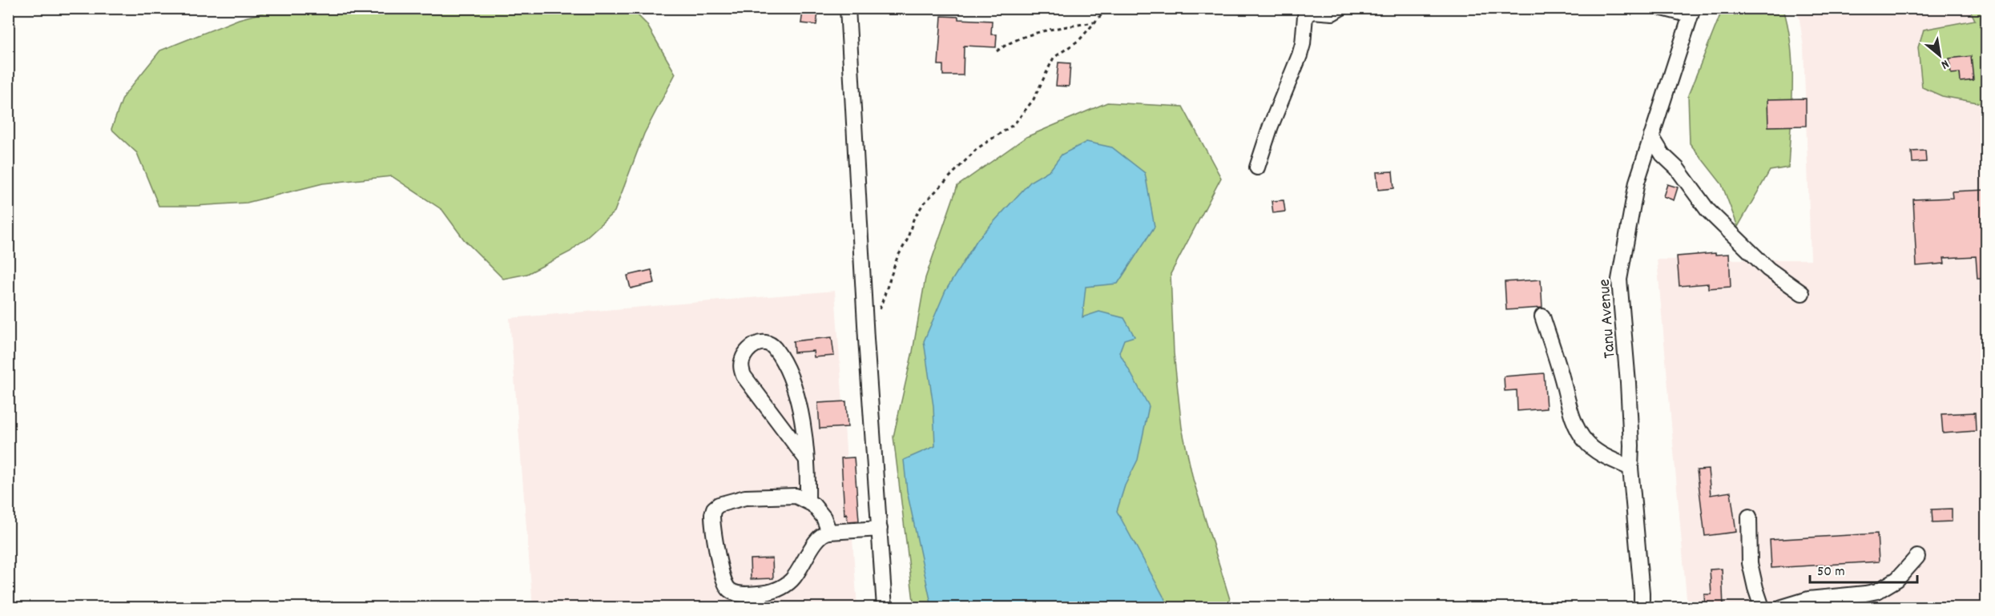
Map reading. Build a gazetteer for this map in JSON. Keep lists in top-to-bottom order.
{
  "streets": {
    "street": ["Tanu Avenue"]
  },
  "scale_bar": "50 m",
  "north": "bottom right"
}
